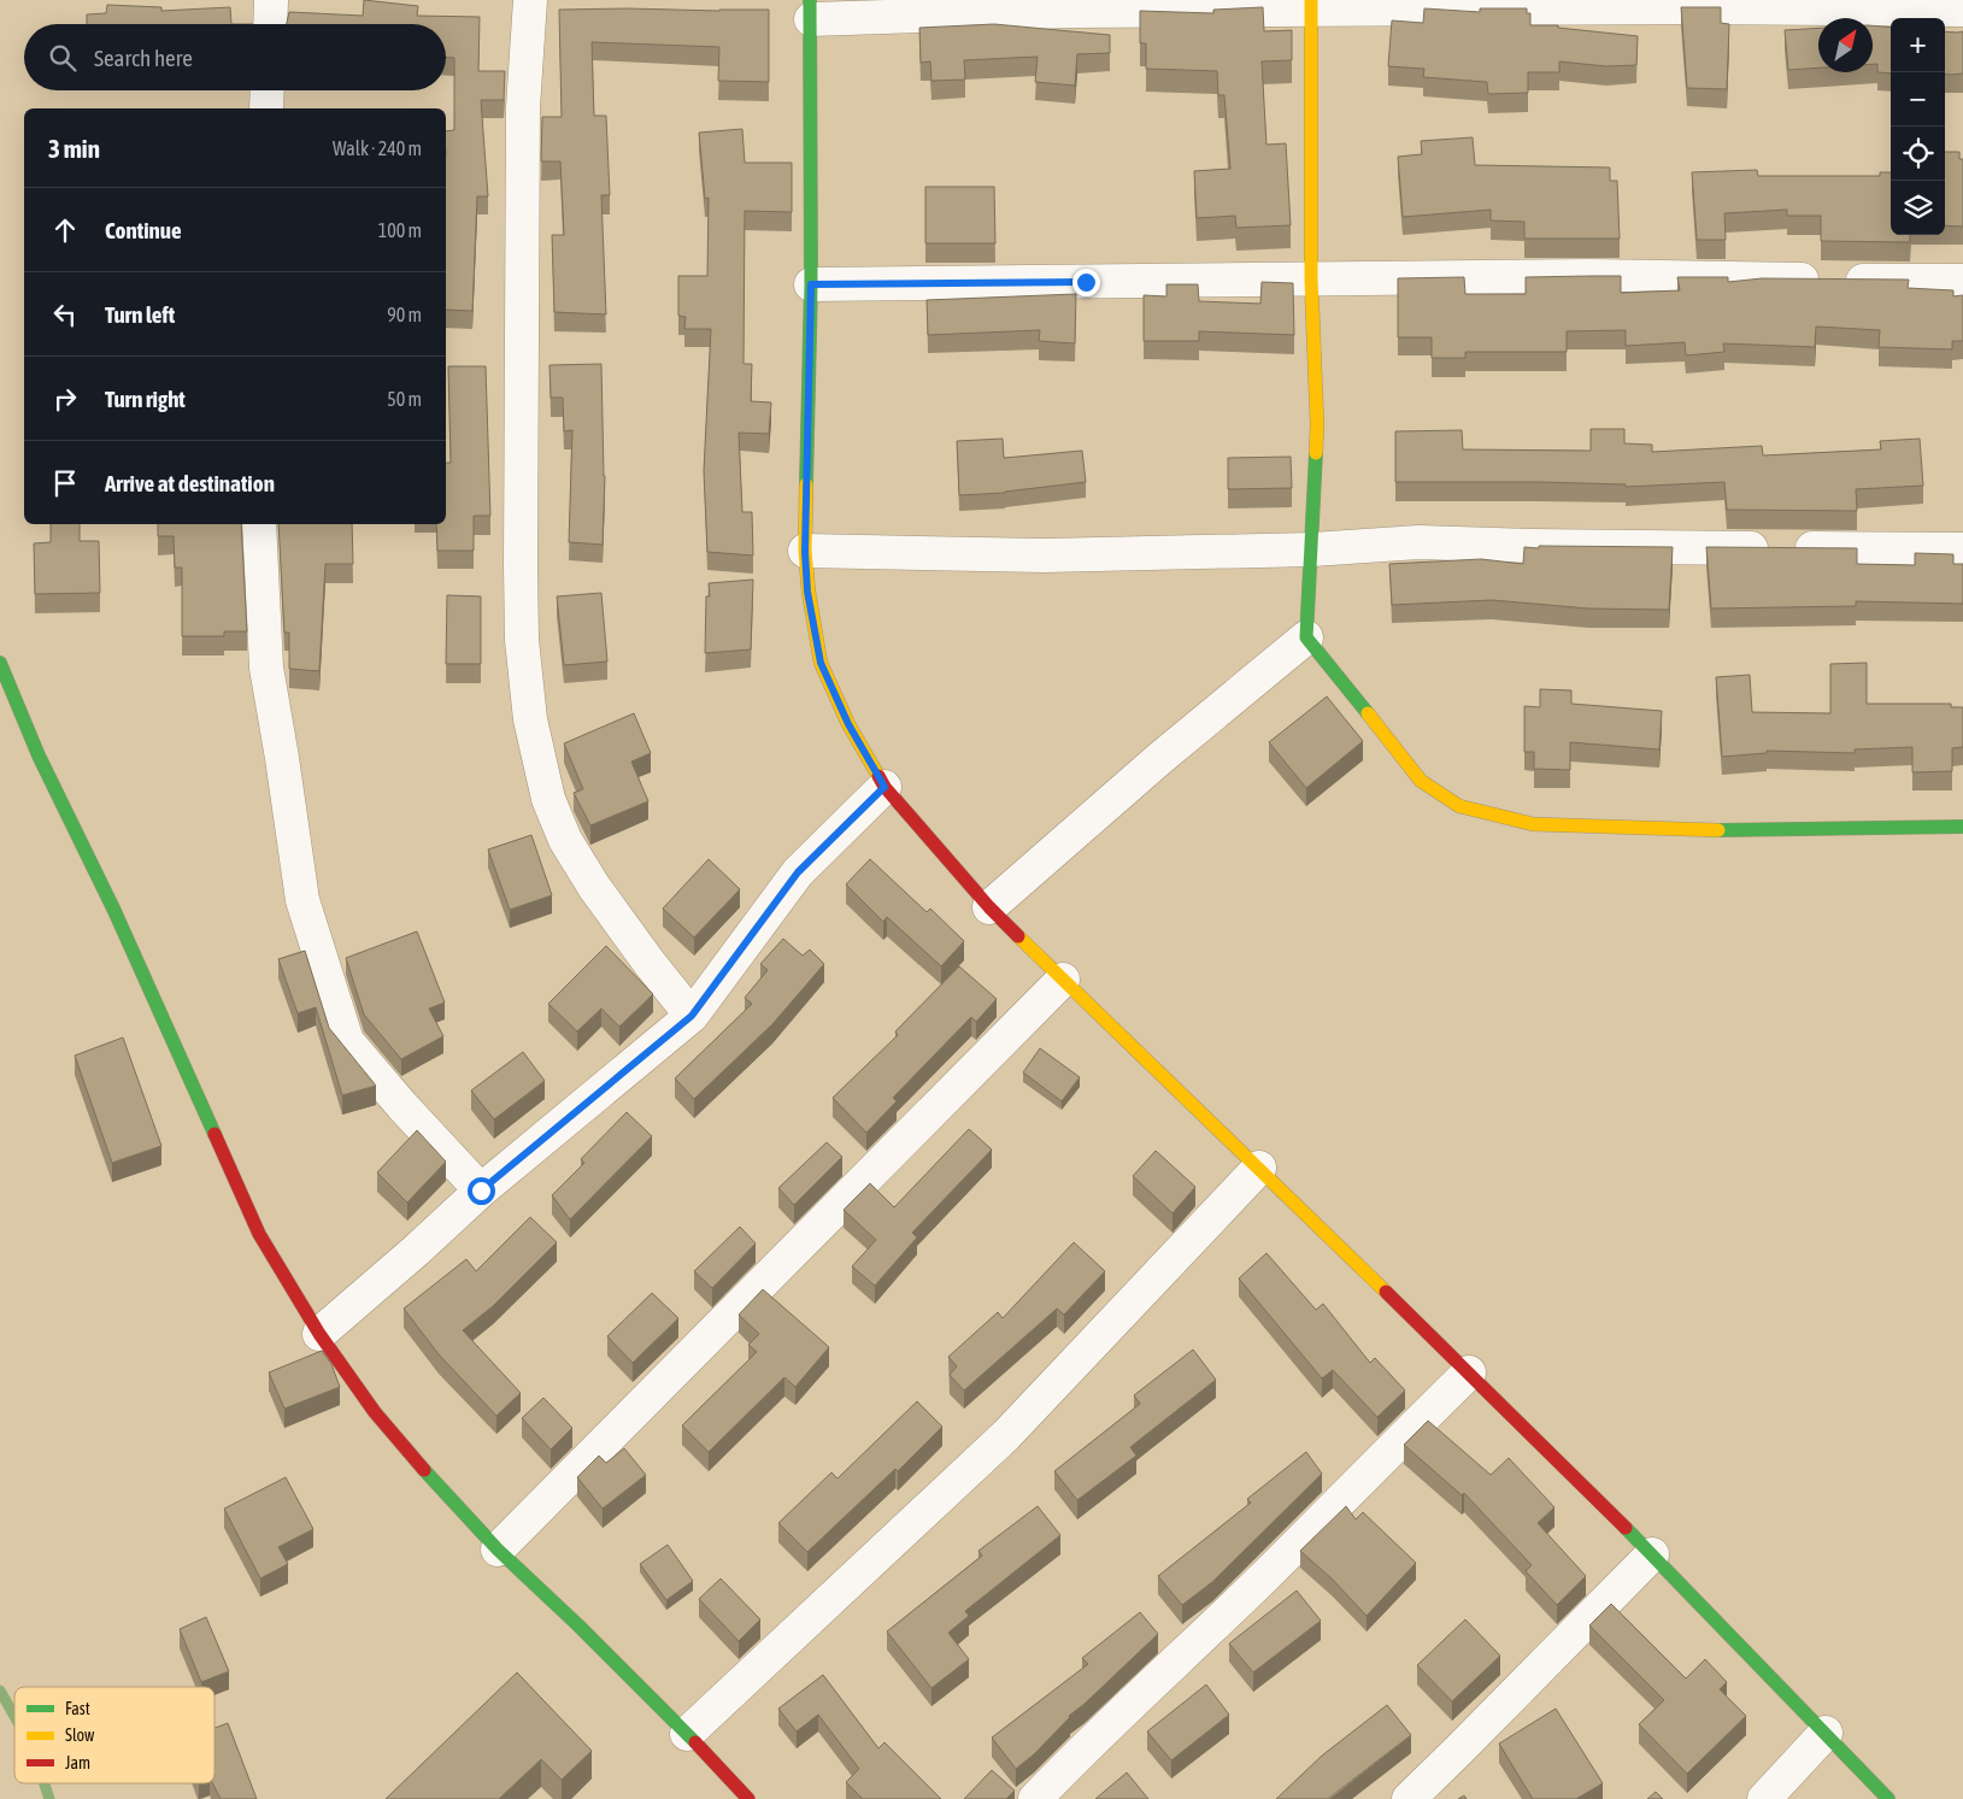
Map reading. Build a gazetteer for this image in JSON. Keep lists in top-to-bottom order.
{
  "legend": ["Fast", "Slow", "Jam"],
  "north": "top right",
  "page": {
    "map_buttons": ["+", "−"],
    "search": "Search here",
    "heading": ["3 min", "Walk · 240 m"],
    "list": [
      ["Continue", "100 m"],
      ["Turn left", "90 m"],
      ["Turn right", "50 m"],
      "Arrive at destination"
    ]
  }
}
